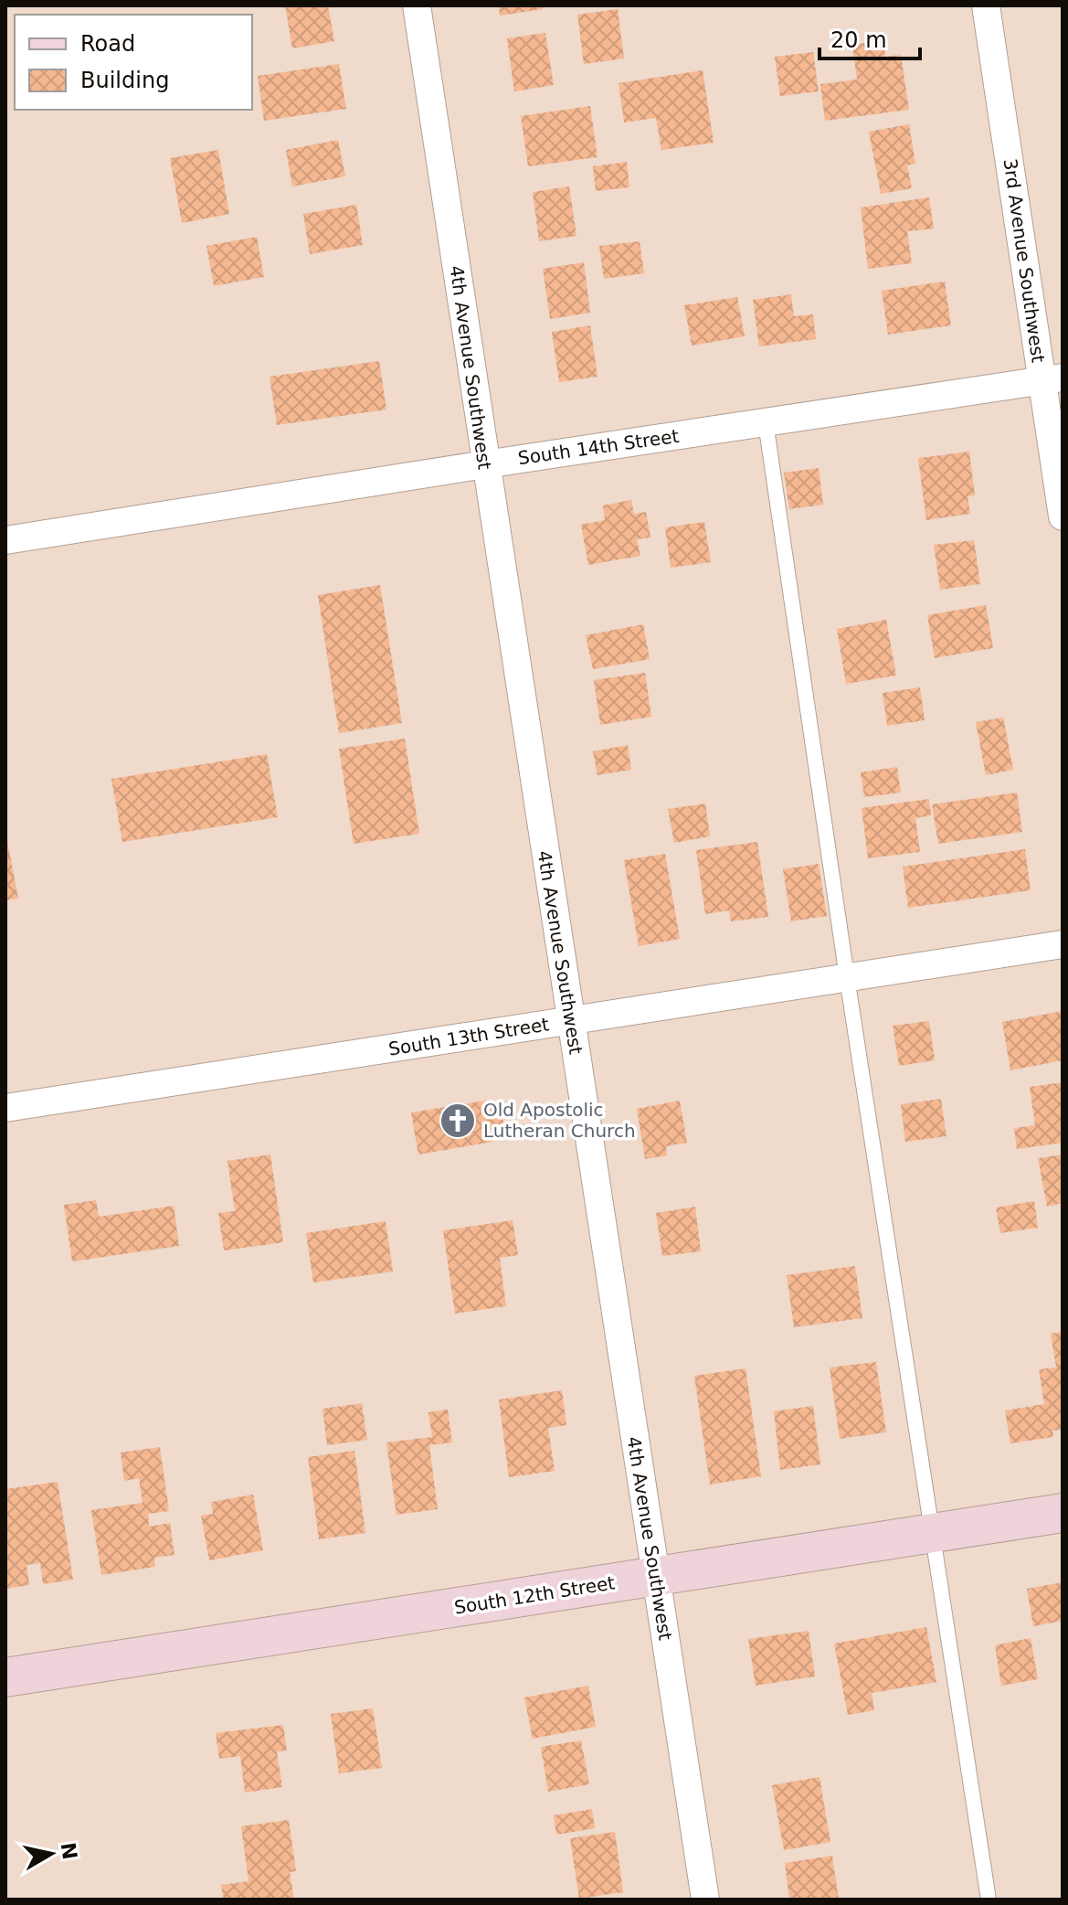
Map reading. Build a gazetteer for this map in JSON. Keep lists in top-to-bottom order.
{
  "streets": {
    "street": [
      "3rd Avenue Southwest",
      "4th Avenue Southwest",
      "South 14th Street",
      "South 13th Street",
      "South 12th Street"
    ]
  },
  "crossings": [
    ["3rd Avenue Southwest", "South 14th Street"],
    ["4th Avenue Southwest", "South 14th Street"],
    ["4th Avenue Southwest", "South 13th Street"],
    ["4th Avenue Southwest", "South 12th Street"]
  ],
  "places": {
    "church": ["Old Apostolic Lutheran Church"]
  },
  "legend": ["Road", "Building"],
  "scale_bar": "20 m",
  "north": "right"
}
